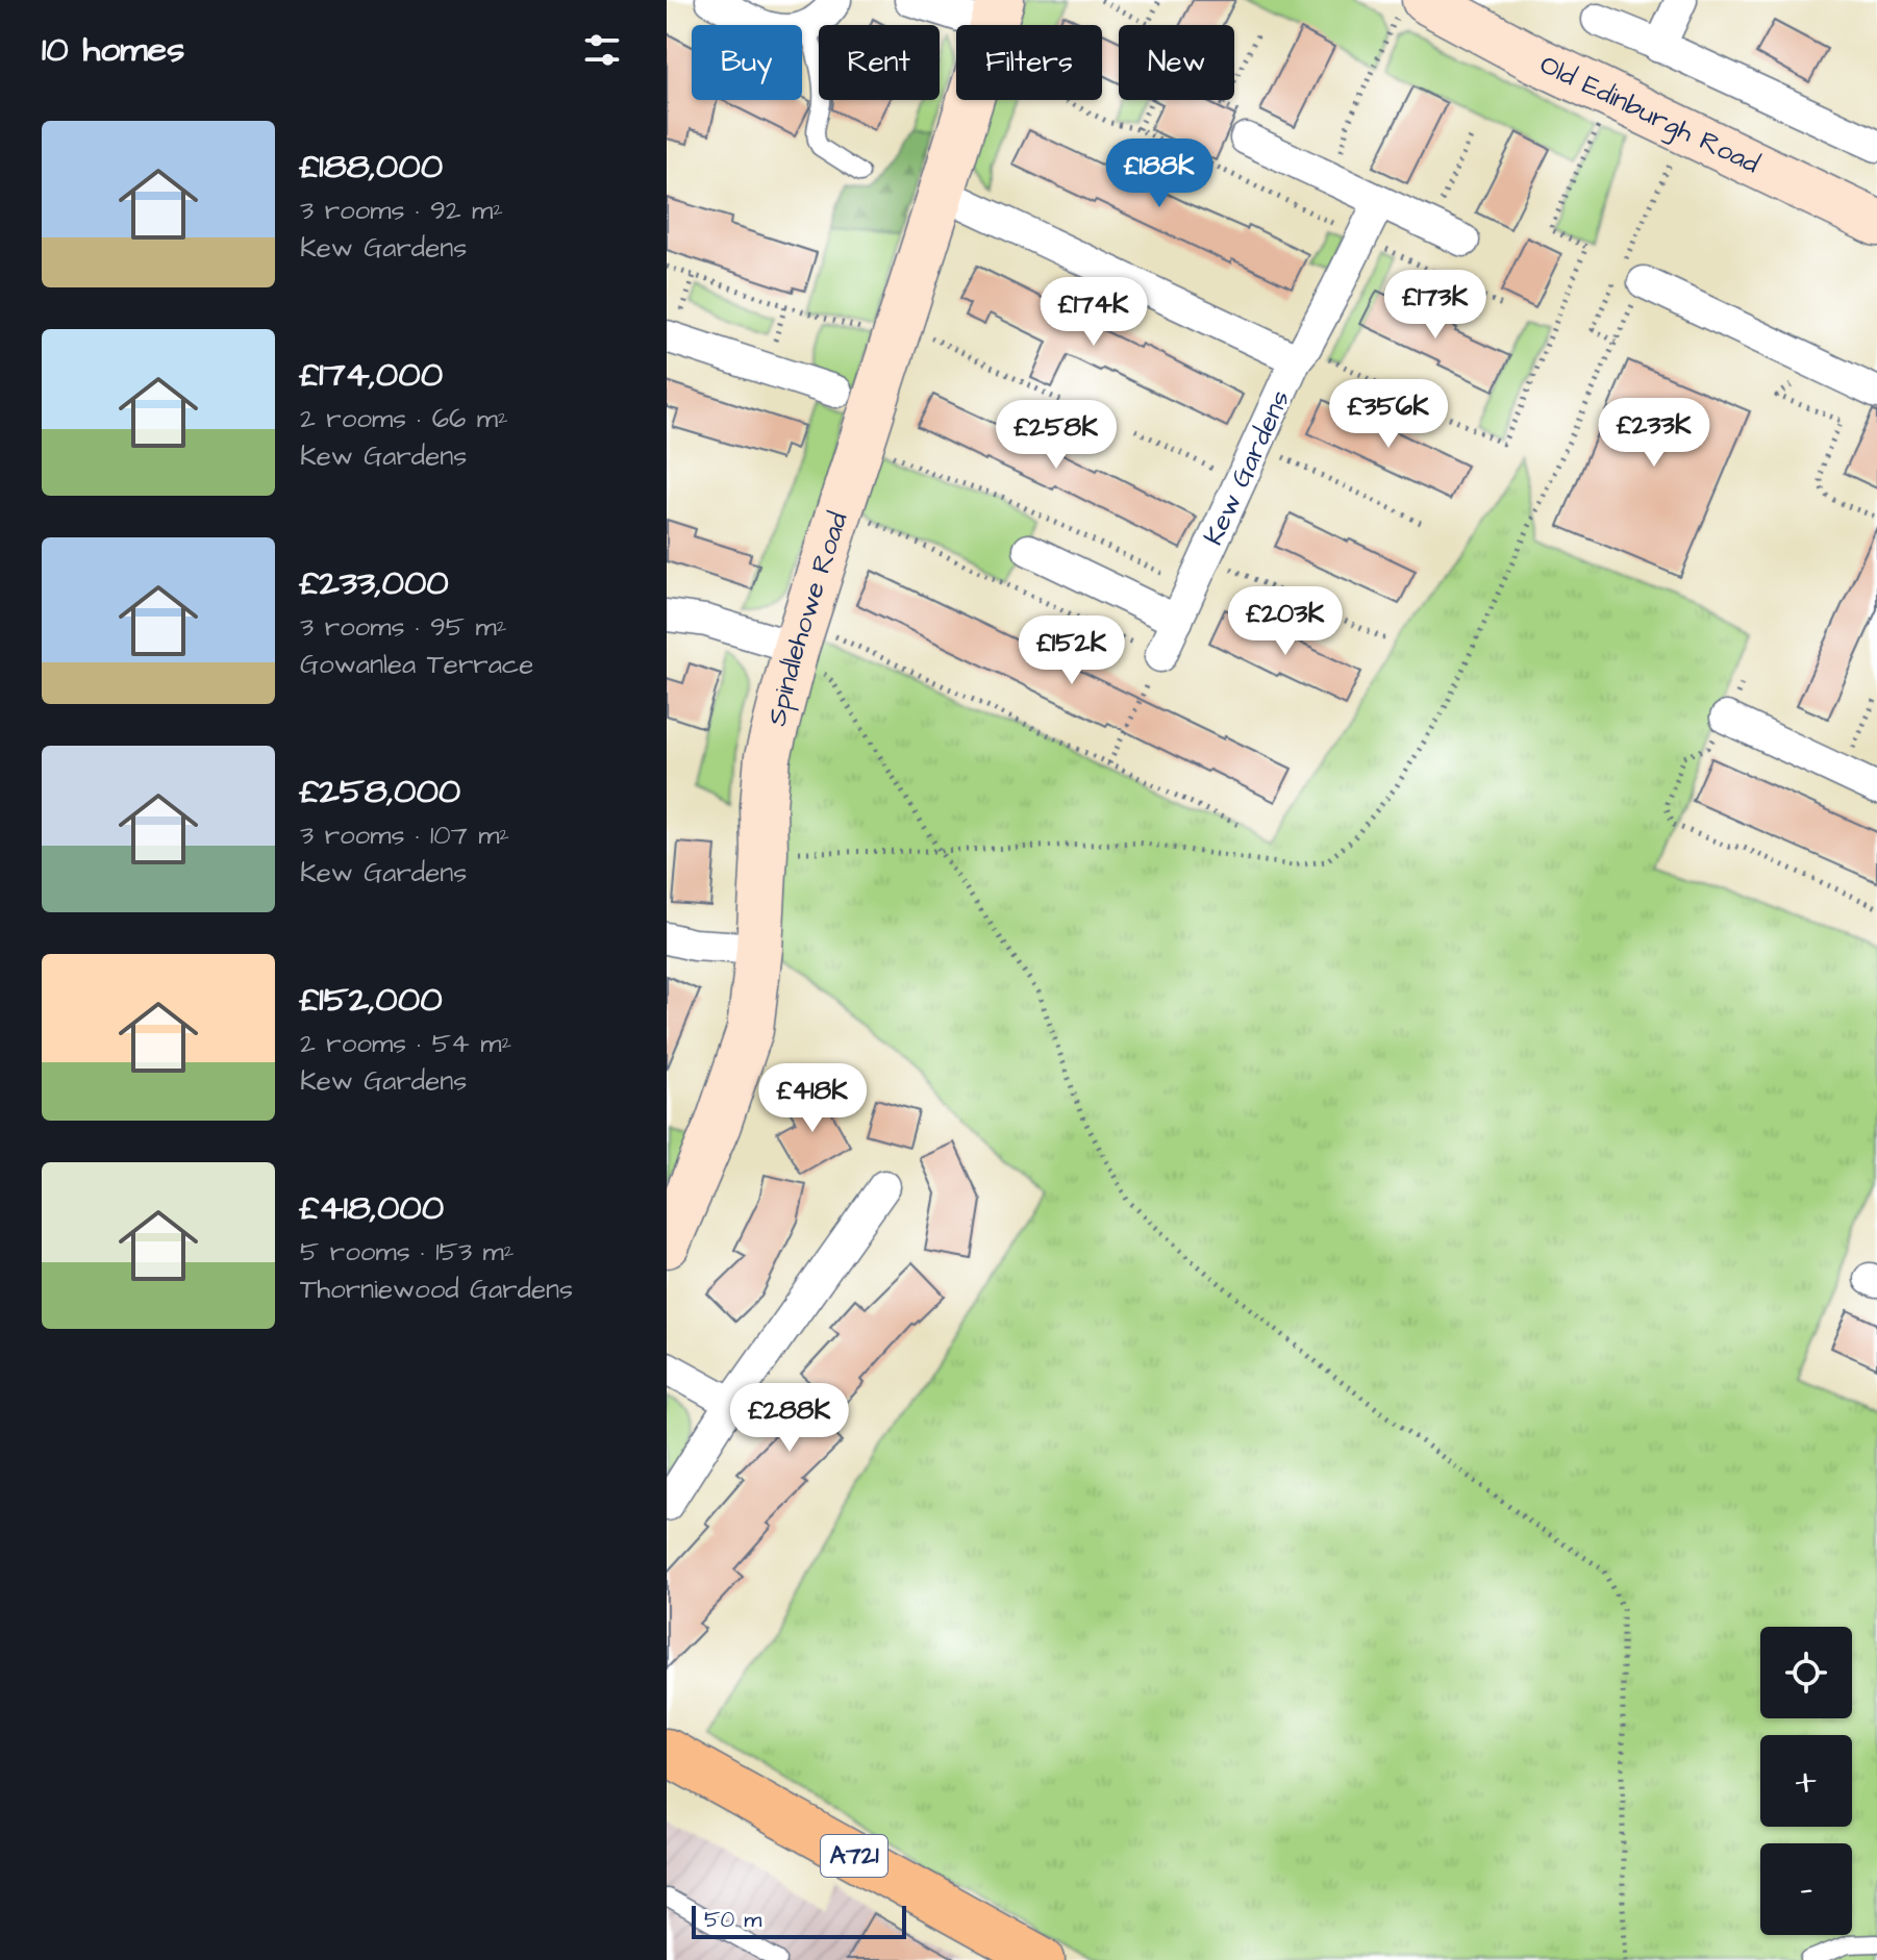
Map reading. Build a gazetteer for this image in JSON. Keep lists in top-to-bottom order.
{
  "streets": {
    "main road": ["A721"],
    "street": ["Old Edinburgh Road", "Kew Gardens", "Spindlehowe Road"]
  },
  "crossings": [
    ["Kew Gardens", "Spindlehowe Road"]
  ],
  "scale_bar": "50 m",
  "page": {
    "heading": "10 homes",
    "chip": [
      "Buy",
      "Rent",
      "Filters",
      "New"
    ],
    "list": [
      {
        "name": "£188,000",
        "note": "3 rooms · 92 m² · Kew Gardens"
      },
      {
        "name": "£174,000",
        "note": "2 rooms · 66 m² · Kew Gardens"
      },
      {
        "name": "£233,000",
        "note": "3 rooms · 95 m² · Gowanlea Terrace"
      },
      {
        "name": "£258,000",
        "note": "3 rooms · 107 m² · Kew Gardens"
      },
      {
        "name": "£152,000",
        "note": "2 rooms · 54 m² · Kew Gardens"
      },
      {
        "name": "£418,000",
        "note": "5 rooms · 153 m² · Thorniewood Gardens"
      }
    ],
    "price": [
      "£188K",
      "£173K",
      "£174K",
      "£356K",
      "£233K",
      "£258K",
      "£203K",
      "£152K",
      "£418K",
      "£288K"
    ],
    "map_buttons": ["+", "−"],
    "scale": "50 m"
  }
}
